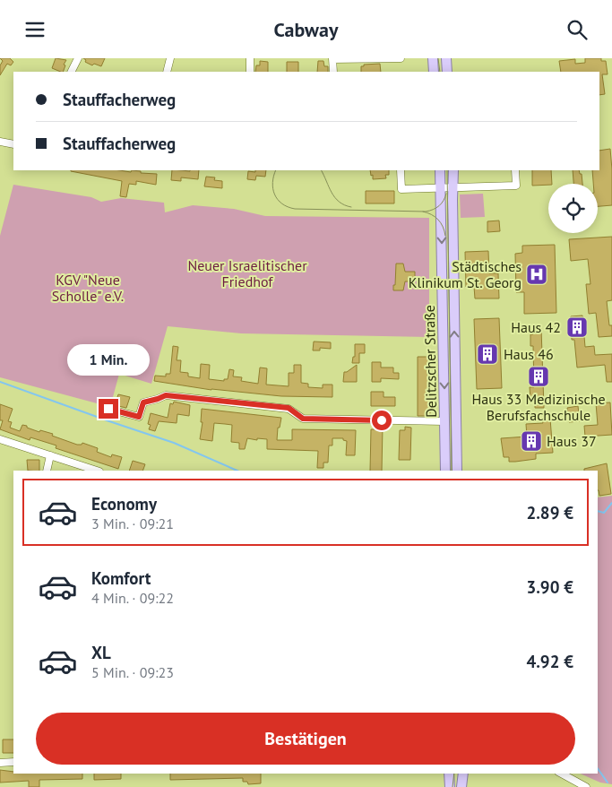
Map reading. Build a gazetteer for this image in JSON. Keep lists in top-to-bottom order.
{
  "streets": {
    "main road": ["Delitzscher Straße"]
  },
  "parks": ["Neuer Israelitischer Friedhof", "KGV \"Neue Scholle\" e.V."],
  "places": {
    "hospital": ["Städtisches Klinikum St. Georg"],
    "building": [
      "Haus 42",
      "Haus 46",
      "Haus 33 Medizinische Berufsfachschule",
      "Haus 37"
    ]
  },
  "page": {
    "header": "Cabway",
    "banner": ["Stauffacherweg", "Stauffacherweg"],
    "bubble": "1 Min.",
    "list": [
      {
        "name": "Economy",
        "note": "3 Min. · 09:21",
        "value": "2.89 €"
      },
      {
        "name": "Komfort",
        "note": "4 Min. · 09:22",
        "value": "3.90 €"
      },
      {
        "name": "XL",
        "note": "5 Min. · 09:23",
        "value": "4.92 €"
      }
    ],
    "buttons": "Bestätigen"
  }
}
